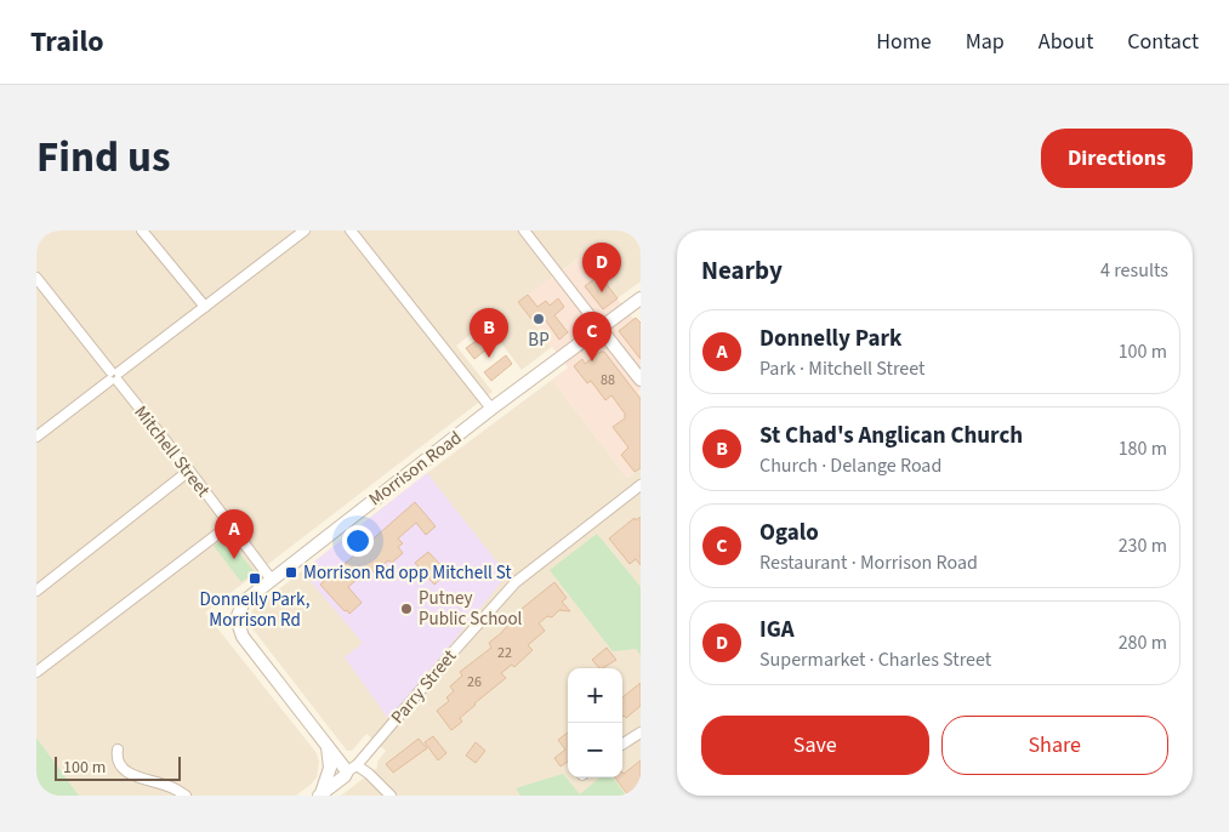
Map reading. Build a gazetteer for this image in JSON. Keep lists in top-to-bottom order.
{
  "streets": {
    "street": ["Mitchell Street", "Morrison Road", "Parry Street"]
  },
  "crossings": [
    ["Mitchell Street", "Morrison Road"],
    ["Morrison Road", "Parry Street"]
  ],
  "places": {
    "other": ["BP", "Putney Public School"],
    "transit": ["Morrison Rd opp Mitchell St", "Donnelly Park, Morrison Rd"]
  },
  "house_numbers": ["88", "22", "26"],
  "scale_bar": "100 m",
  "page": {
    "header": "Trailo",
    "nav": [
      "Home",
      "Map",
      "About",
      "Contact"
    ],
    "title": "Find us",
    "buttons": [
      "Directions",
      ["Save", "Share"]
    ],
    "heading": ["Nearby", "4 results"],
    "pins": [
      "D",
      "B",
      "C",
      "A"
    ],
    "list": [
      {
        "mark": "A",
        "name": "Donnelly Park",
        "note": "Park · Mitchell Street",
        "value": "100 m"
      },
      {
        "mark": "B",
        "name": "St Chad's Anglican Church",
        "note": "Church · Delange Road",
        "value": "180 m"
      },
      {
        "mark": "C",
        "name": "Ogalo",
        "note": "Restaurant · Morrison Road",
        "value": "230 m"
      },
      {
        "mark": "D",
        "name": "IGA",
        "note": "Supermarket · Charles Street",
        "value": "280 m"
      }
    ],
    "map_buttons": ["+", "−"],
    "scale": "100 m"
  }
}
